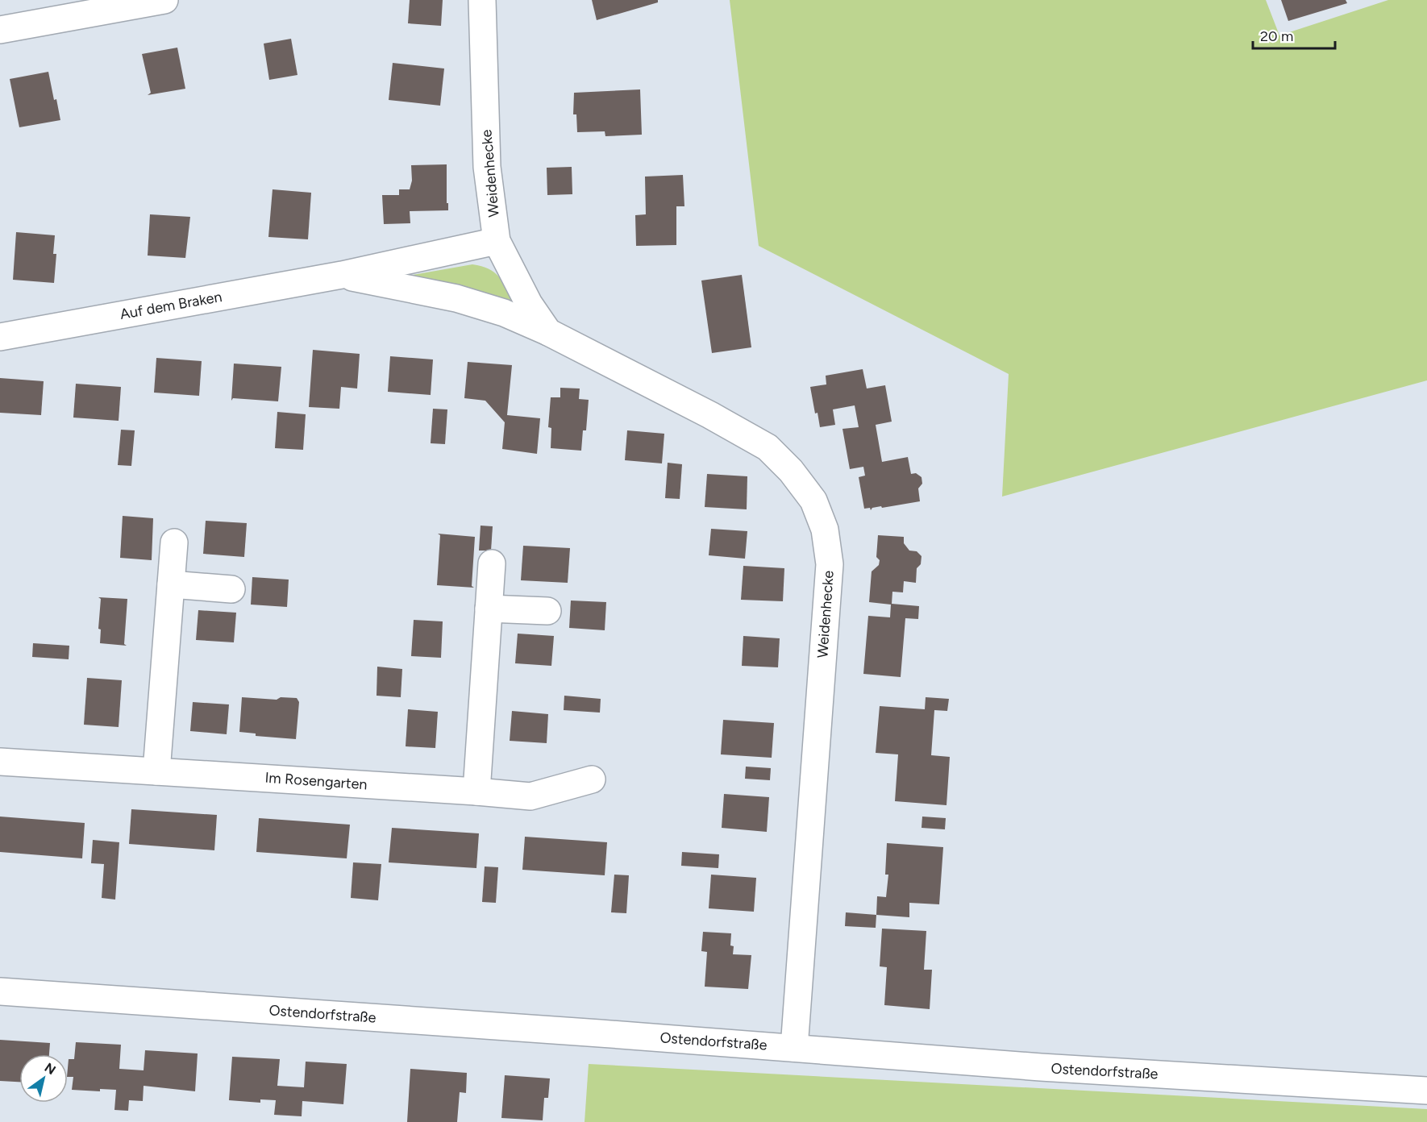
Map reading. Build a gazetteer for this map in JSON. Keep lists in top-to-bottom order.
{
  "streets": {
    "street": [
      "Weidenhecke",
      "Auf dem Braken",
      "Im Rosengarten",
      "Ostendorfstraße"
    ]
  },
  "crossings": [
    ["Weidenhecke", "Auf dem Braken"],
    ["Weidenhecke", "Ostendorfstraße"]
  ],
  "scale_bar": "20 m",
  "north": "top right"
}
